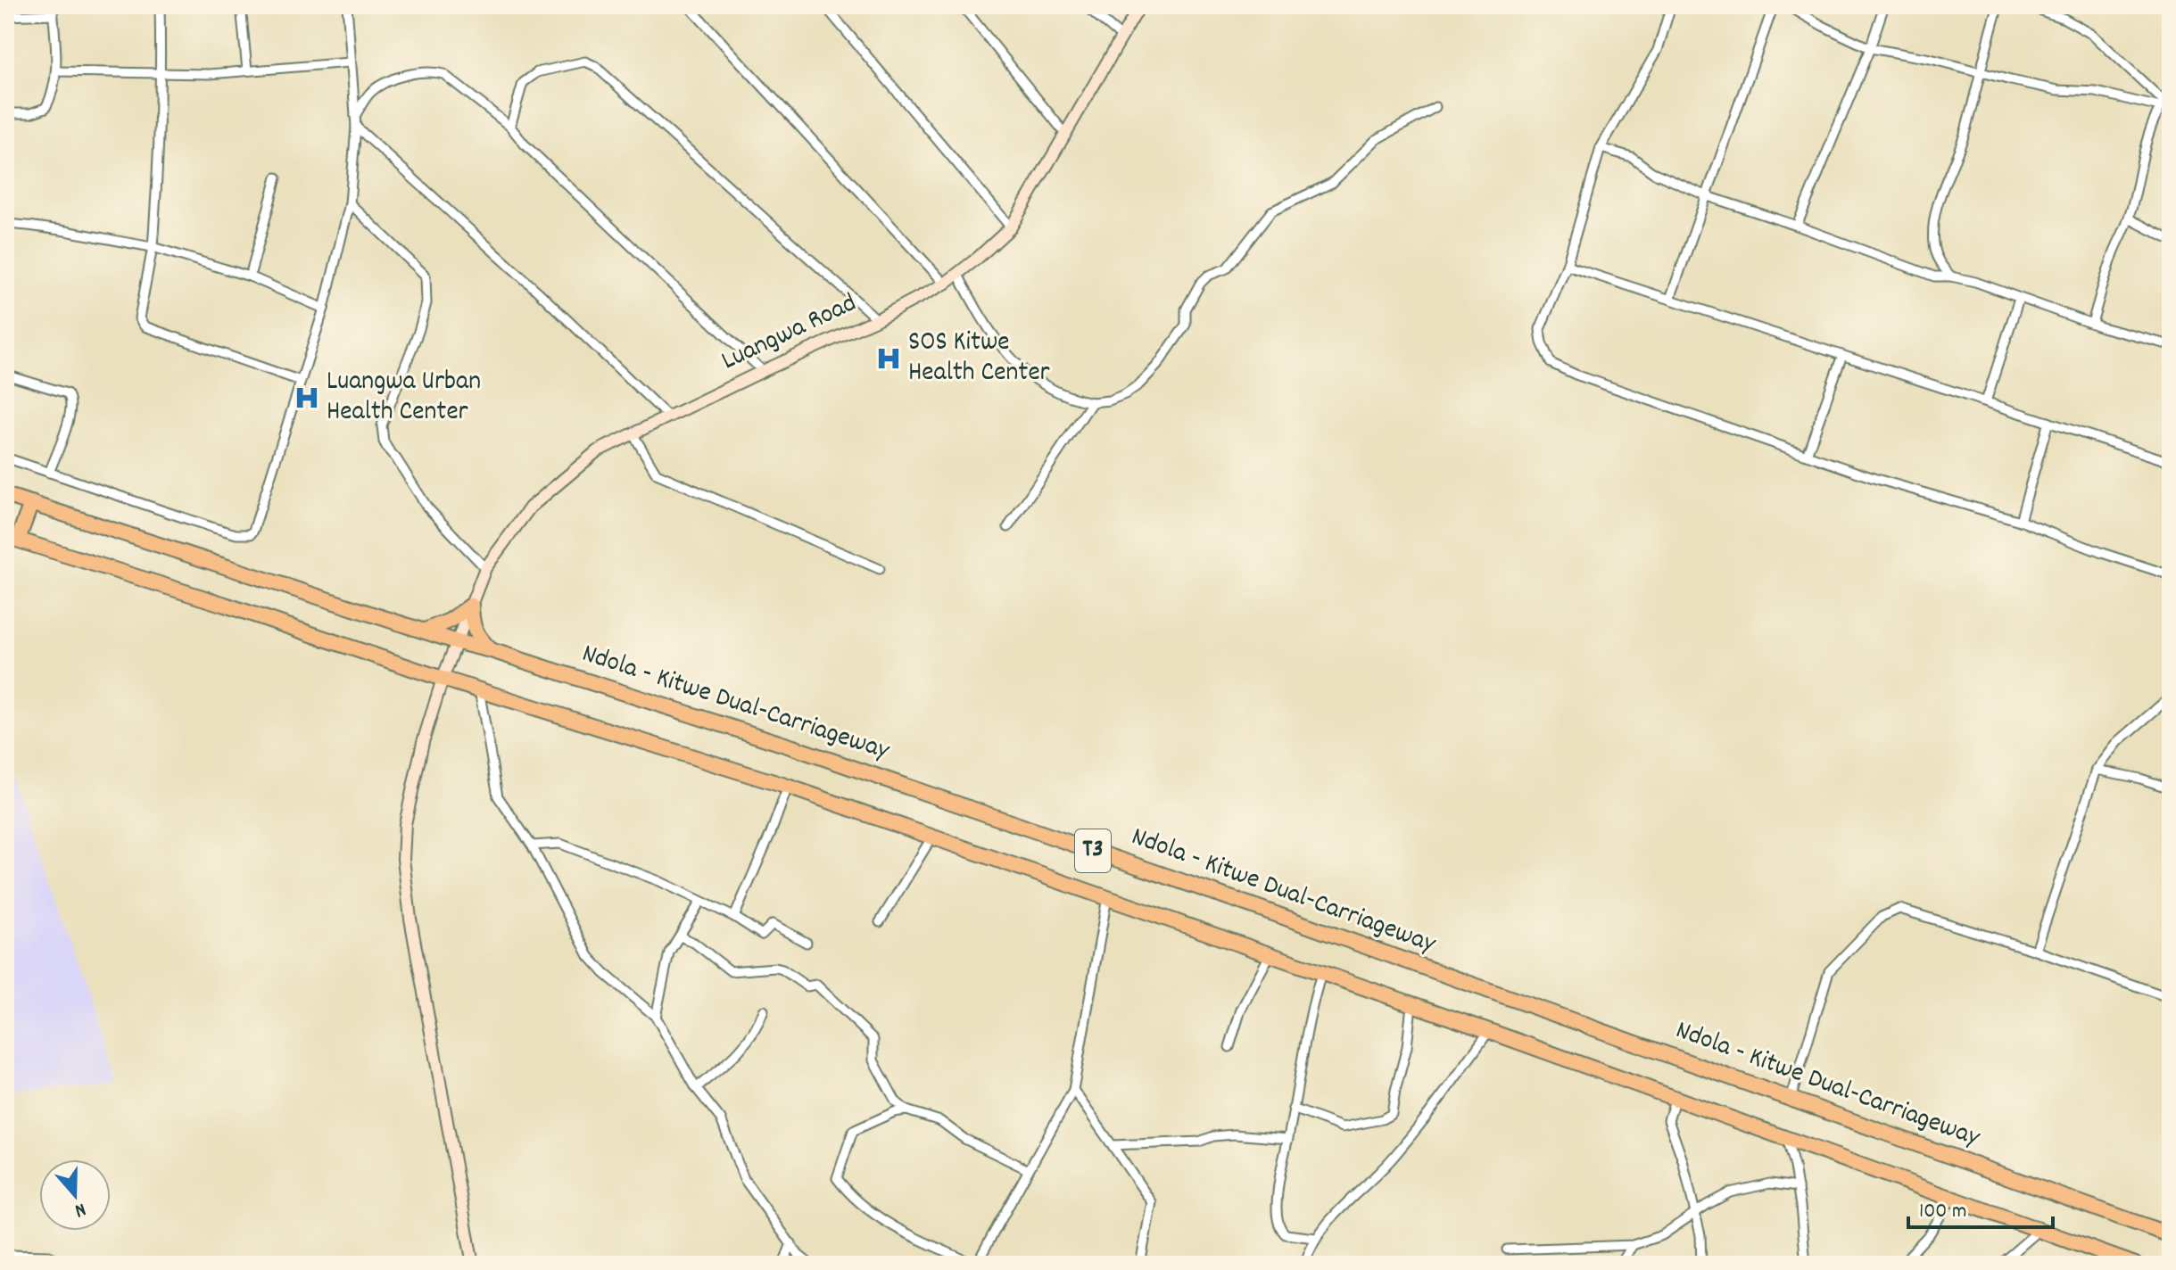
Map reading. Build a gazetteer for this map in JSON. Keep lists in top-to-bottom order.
{
  "streets": {
    "highway": ["Ndola - Kitwe Dual-Carriageway", "T3"],
    "street": ["Luangwa Road"]
  },
  "crossings": [
    ["Luangwa Road", "Ndola - Kitwe Dual-Carriageway"],
    ["Luangwa Road", "T3"]
  ],
  "places": {
    "hospital": ["SOS Kitwe Health Center", "Luangwa Urban Health Center"]
  },
  "scale_bar": "100 m",
  "north": "bottom"
}
